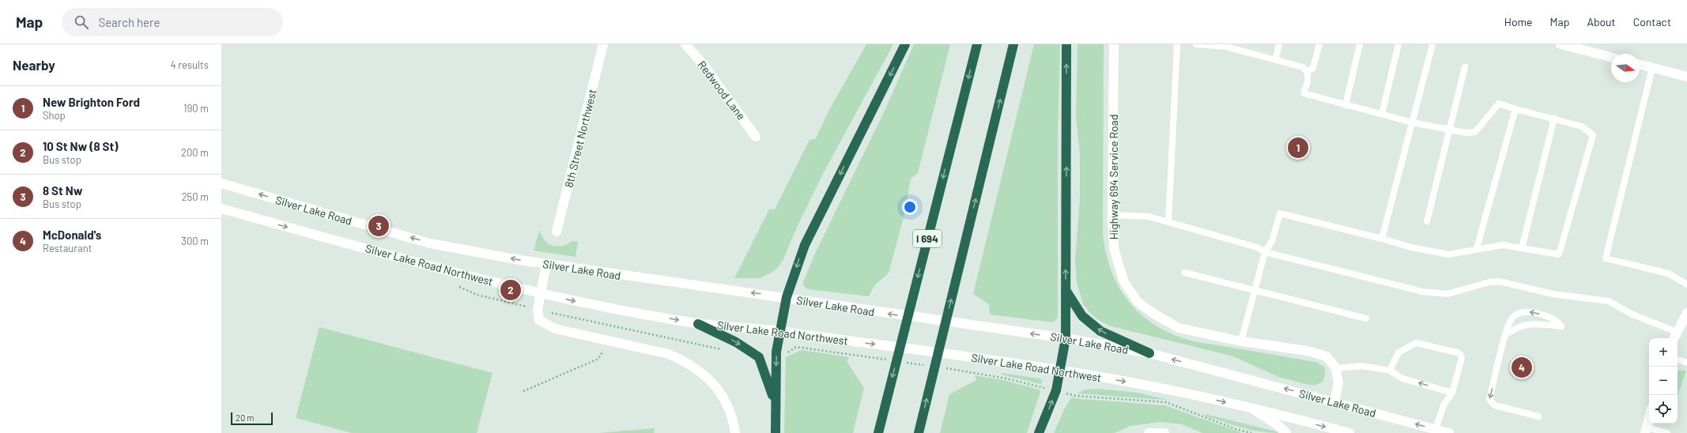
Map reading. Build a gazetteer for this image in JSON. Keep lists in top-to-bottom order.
{
  "streets": {
    "highway": ["I 694"],
    "main road": [
      "Redwood Lane",
      "8th Street Northwest",
      "Highway 694 Service Road",
      "Silver Lake Road",
      "Silver Lake Road Northwest"
    ]
  },
  "one_way": ["Silver Lake Road", "Silver Lake Road Northwest"],
  "scale_bar": "20 m",
  "north": "right",
  "page": {
    "header": "Map",
    "search": "Search here",
    "nav": [
      "Home",
      "Map",
      "About",
      "Contact"
    ],
    "heading": ["Nearby", "4 results"],
    "list": [
      {
        "mark": "1",
        "name": "New Brighton Ford",
        "note": "Shop",
        "value": "190 m"
      },
      {
        "mark": "2",
        "name": "10 St Nw (8 St)",
        "note": "Bus stop",
        "value": "200 m"
      },
      {
        "mark": "3",
        "name": "8 St Nw",
        "note": "Bus stop",
        "value": "250 m"
      },
      {
        "mark": "4",
        "name": "McDonald's",
        "note": "Restaurant",
        "value": "300 m"
      }
    ],
    "pins": [
      "1",
      "3",
      "2",
      "4"
    ],
    "map_buttons": ["+", "−"],
    "scale": "20 m"
  }
}
